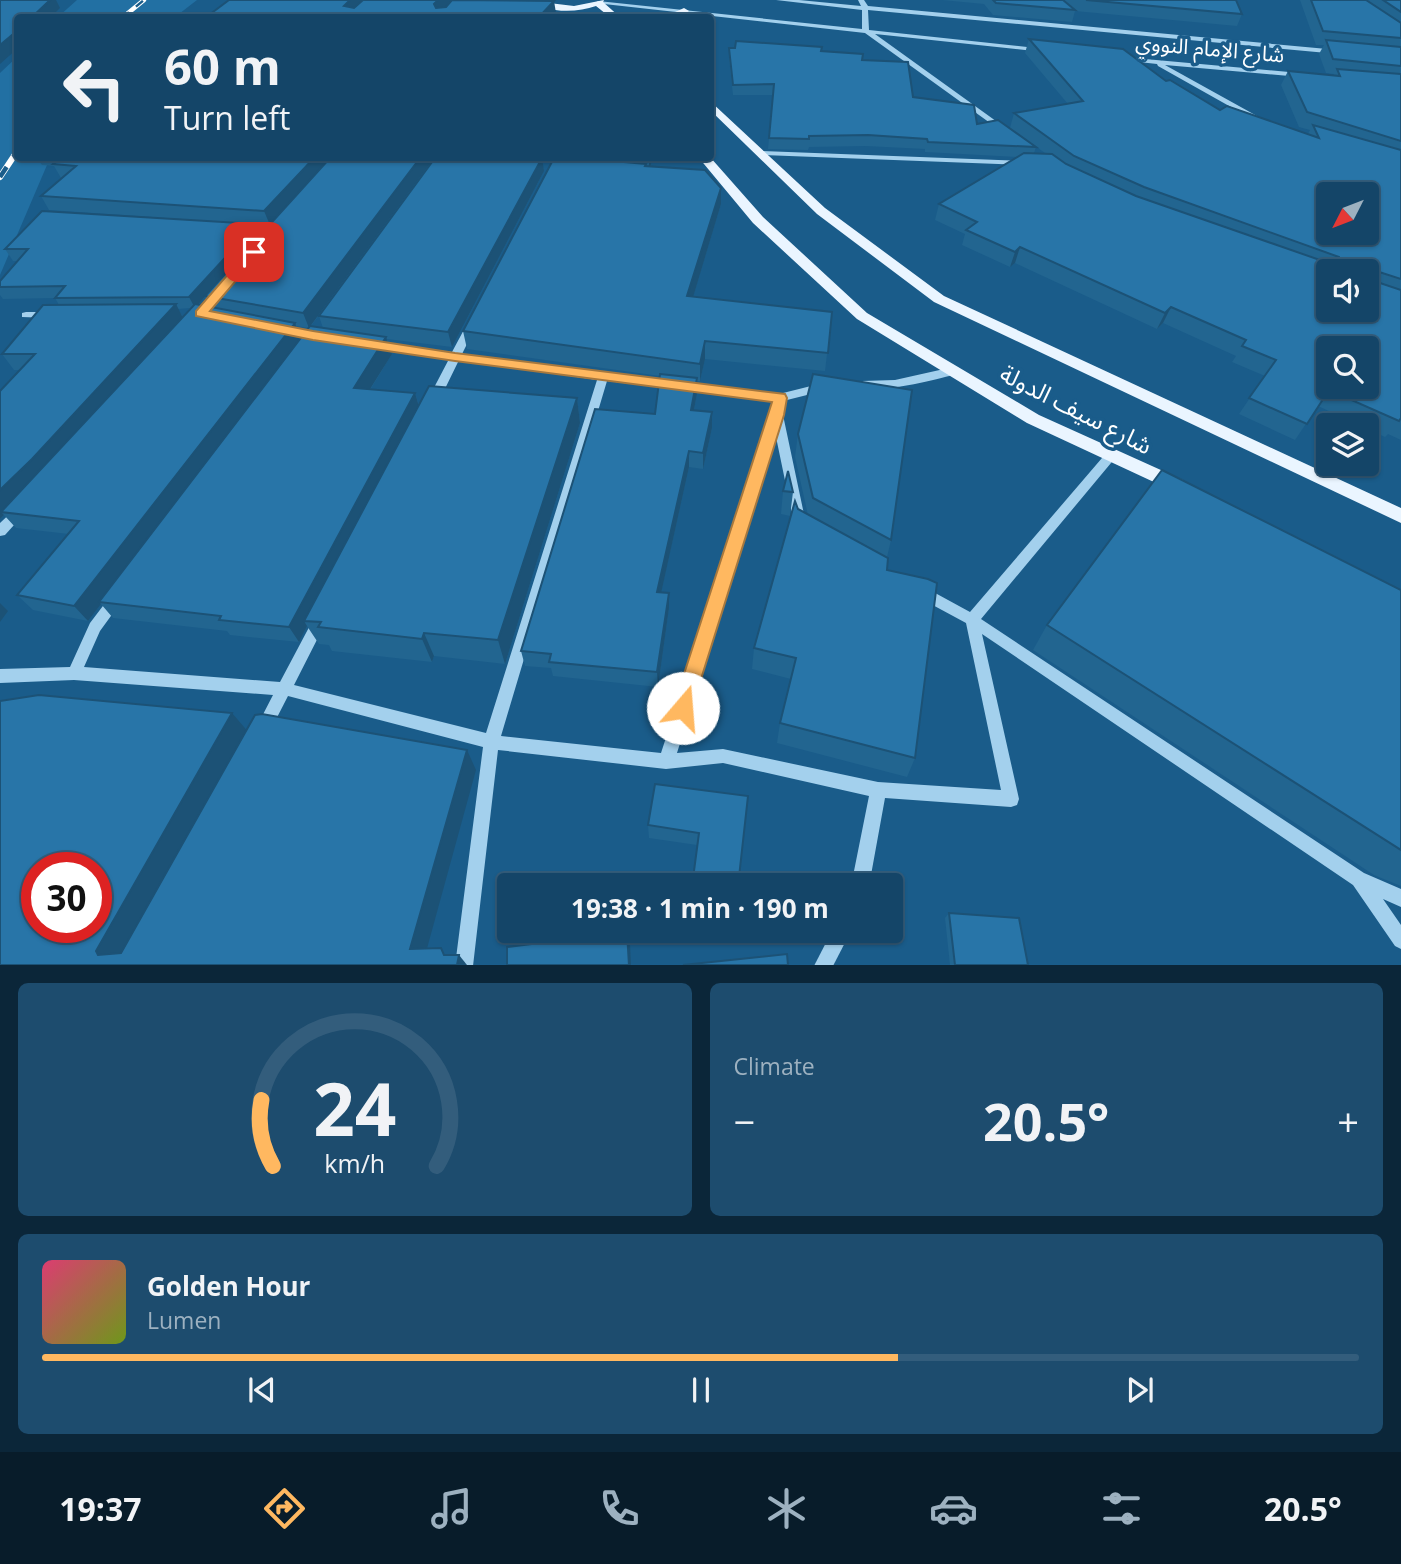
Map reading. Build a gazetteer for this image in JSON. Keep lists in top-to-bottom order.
{
  "streets": {
    "main road": ["شارع سيف الدولة"],
    "street": ["شارع الإمام النووي"]
  },
  "north": "bottom left",
  "page": {
    "turn": ["60 m", "Turn left"],
    "limit": "30",
    "trip": "19:38 · 1 min · 190 m",
    "tile": "Climate",
    "heat": ["−", "20.5°", "+"],
    "song": ["Golden Hour", "Lumen"],
    "tabs": ["19:37", "20.5°"],
    "gauge": ["24", "km/h"]
  }
}
